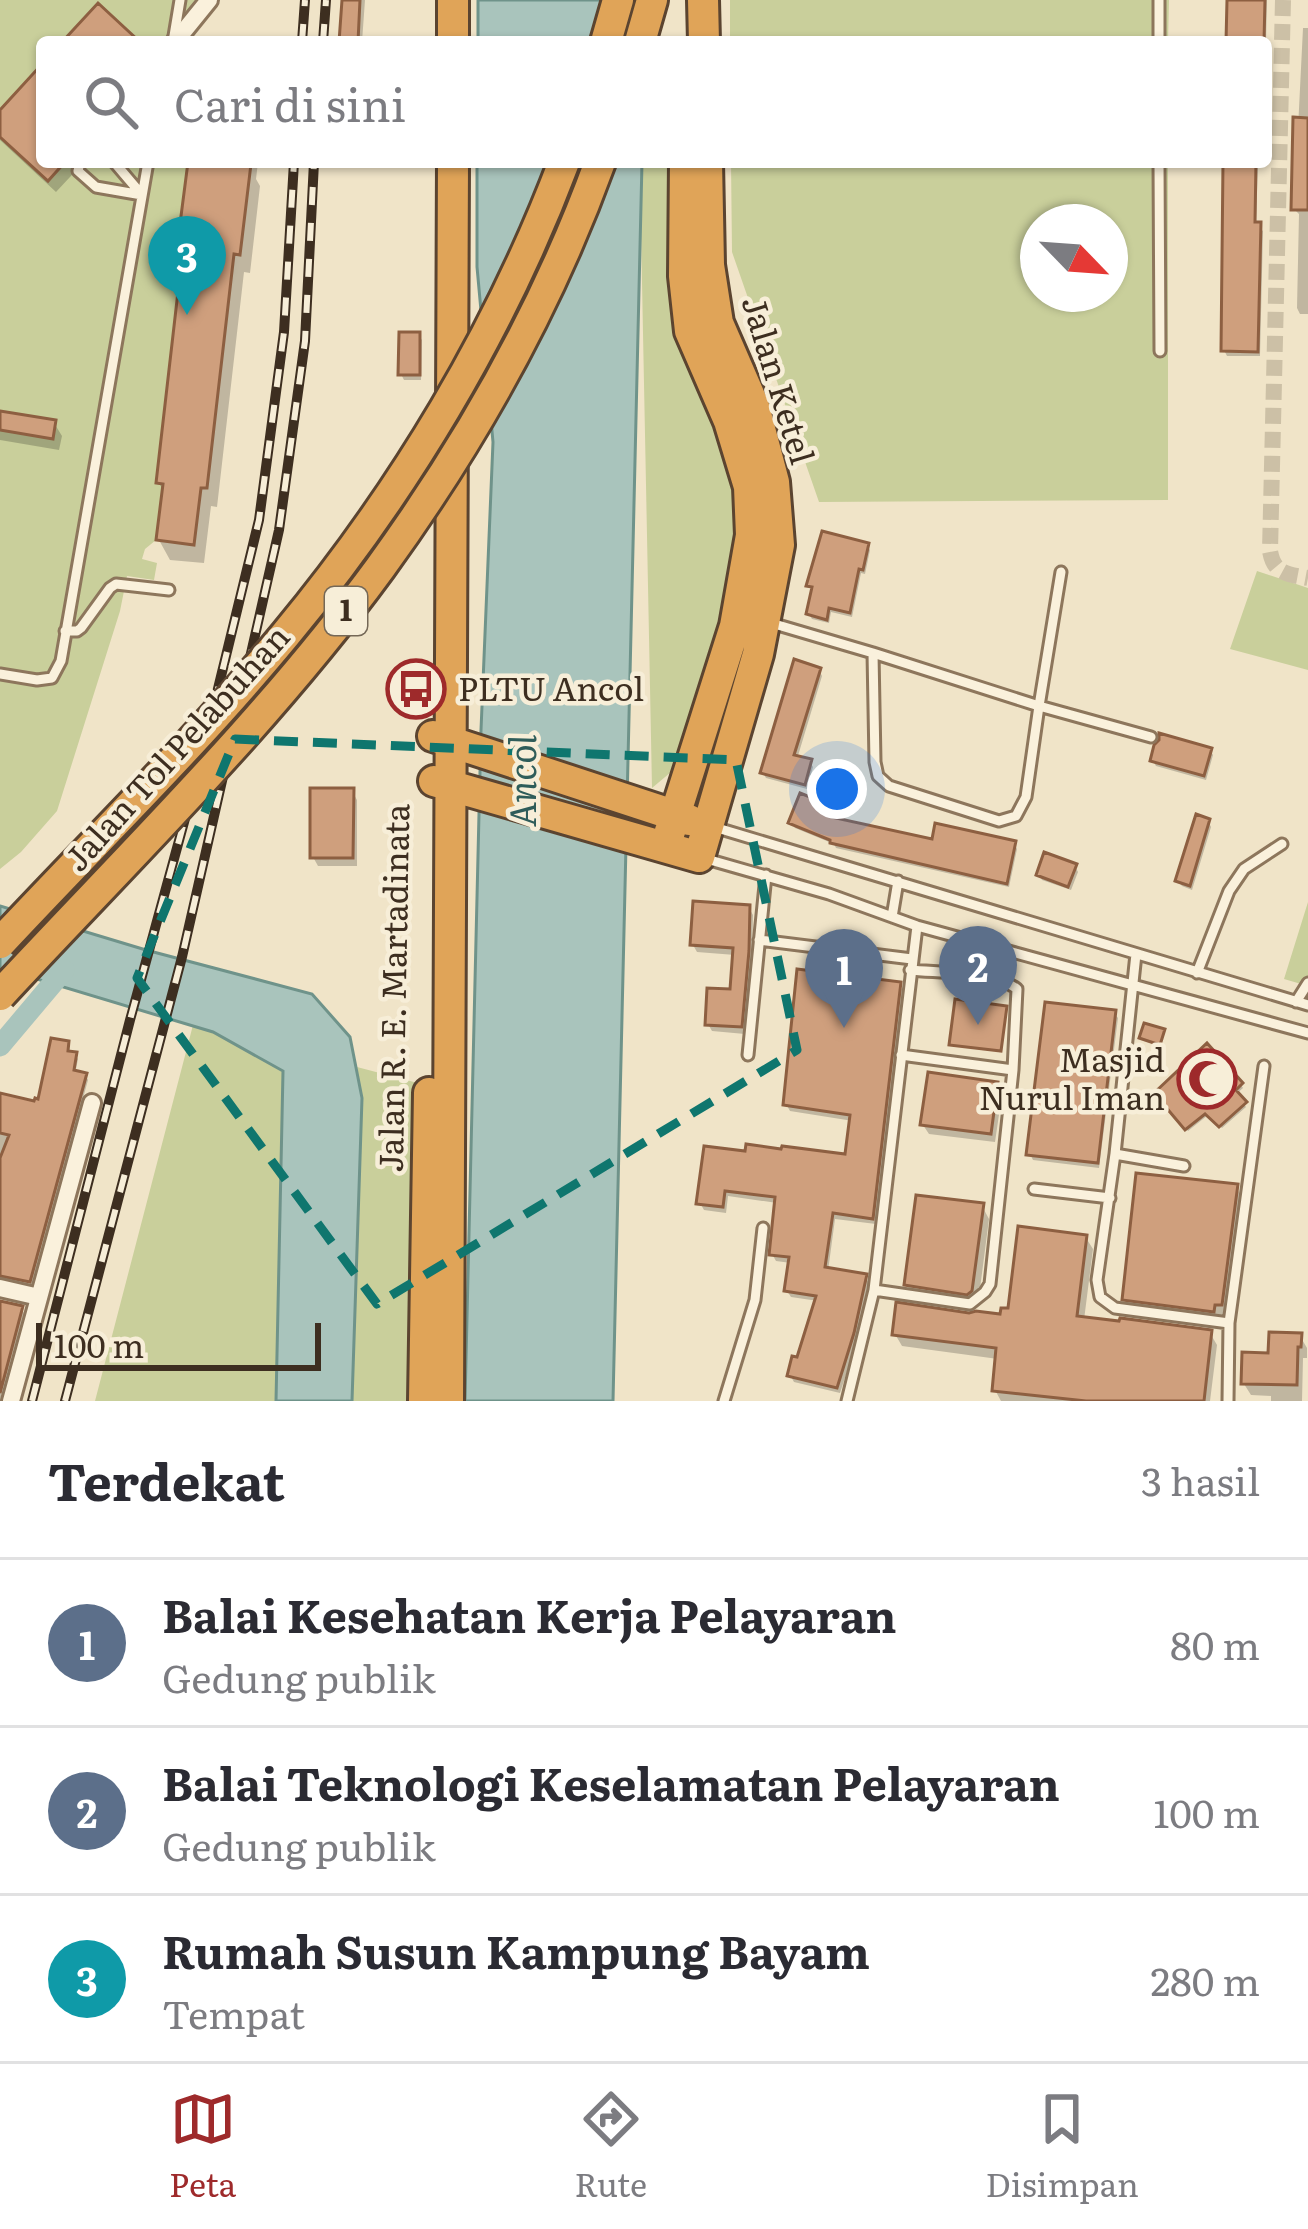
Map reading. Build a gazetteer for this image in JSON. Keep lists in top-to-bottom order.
{
  "streets": {
    "highway": [
      "Jalan Ketel",
      "1",
      "Jalan Tol Pelabuhan",
      "Jalan R. E. Martadinata"
    ]
  },
  "water": ["Ancol"],
  "places": {
    "bus stop": ["PLTU Ancol"],
    "mosque": ["Masjid Nurul Iman"]
  },
  "scale_bar": "100 m",
  "north": "bottom right",
  "page": {
    "search": "Cari di sini",
    "pins": ["3", "2", "1"],
    "scale": "100 m",
    "heading": ["Terdekat", "3 hasil"],
    "list": [
      {
        "mark": "1",
        "name": "Balai Kesehatan Kerja Pelayaran",
        "note": "Gedung publik",
        "value": "80 m"
      },
      {
        "mark": "2",
        "name": "Balai Teknologi Keselamatan Pelayaran",
        "note": "Gedung publik",
        "value": "100 m"
      },
      {
        "mark": "3",
        "name": "Rumah Susun Kampung Bayam",
        "note": "Tempat",
        "value": "280 m"
      }
    ],
    "nav": ["Peta", "Rute", "Disimpan"]
  }
}
